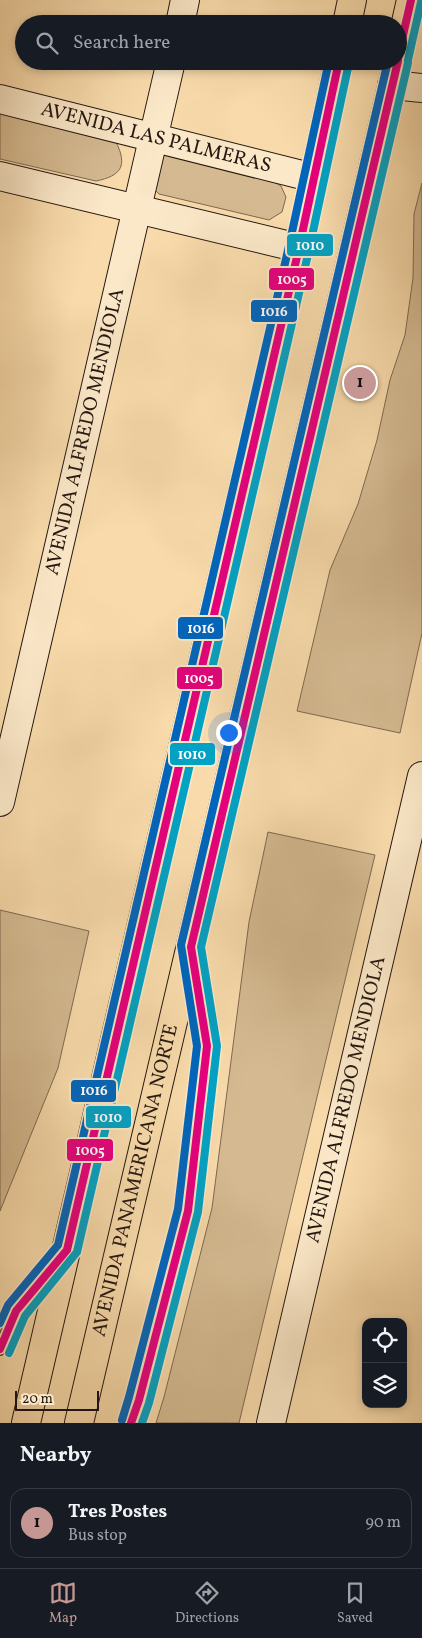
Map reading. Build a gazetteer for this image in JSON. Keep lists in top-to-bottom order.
{
  "streets": {
    "highway": ["AVENIDA PANAMERICANA NORTE"],
    "main road": ["AVENIDA LAS PALMERAS", "AVENIDA ALFREDO MENDIOLA"]
  },
  "crossings": [
    ["AVENIDA LAS PALMERAS", "AVENIDA ALFREDO MENDIOLA"]
  ],
  "lines": ["transit line 1005", "transit line 1010", "transit line 1016"],
  "scale_bar": "20 m",
  "page": {
    "search": "Search here",
    "pins": "1",
    "scale": "20 m",
    "heading": "Nearby",
    "list": [
      {
        "mark": "1",
        "name": "Tres Postes",
        "note": "Bus stop",
        "value": "90 m"
      }
    ],
    "nav": ["Map", "Directions", "Saved"]
  }
}
